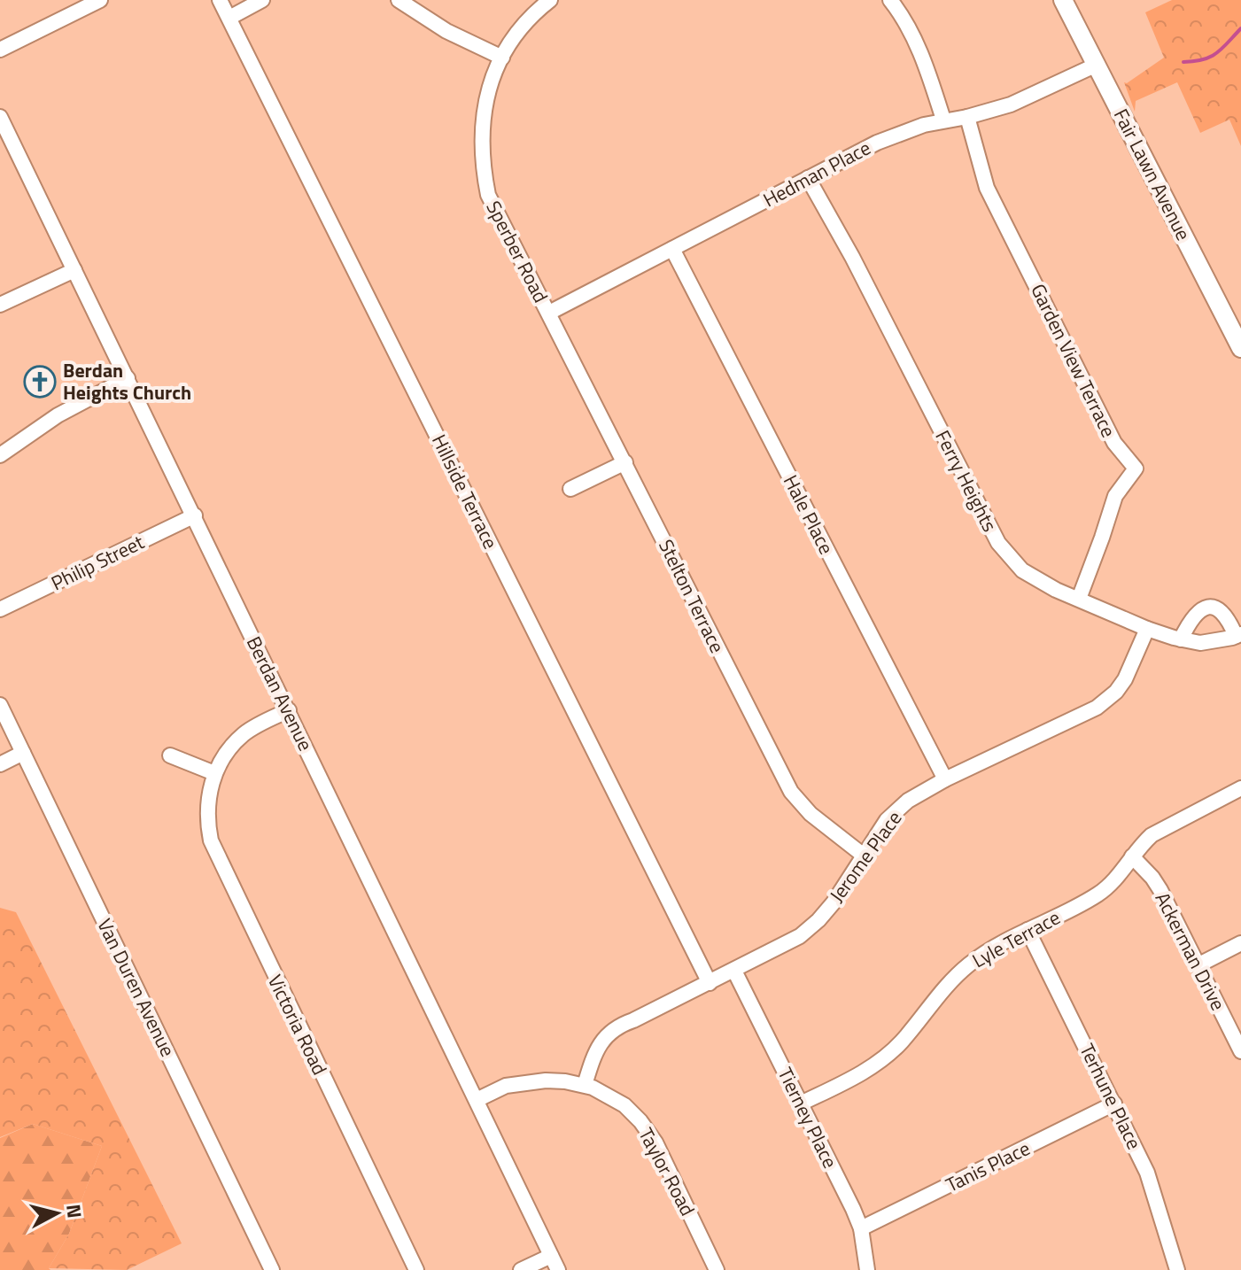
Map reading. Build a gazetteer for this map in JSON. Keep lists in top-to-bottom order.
{
  "streets": {
    "main road": ["Fair Lawn Avenue"],
    "street": [
      "Hedman Place",
      "Sperber Road",
      "Garden View Terrace",
      "Ferry Heights",
      "Hillside Terrace",
      "Hale Place",
      "Philip Street",
      "Stelton Terrace",
      "Berdan Avenue",
      "Jerome Place",
      "Lyle Terrace",
      "Ackerman Drive",
      "Van Duren Avenue",
      "Victoria Road",
      "Terhune Place",
      "Tierney Place",
      "Tanis Place",
      "Taylor Road"
    ]
  },
  "crossings": [
    ["Hedman Place", "Fair Lawn Avenue"],
    ["Hedman Place", "Sperber Road"],
    ["Hedman Place", "Garden View Terrace"],
    ["Hedman Place", "Ferry Heights"],
    ["Hedman Place", "Hale Place"],
    ["Hedman Place", "Stelton Terrace"],
    ["Sperber Road", "Stelton Terrace"],
    ["Garden View Terrace", "Ferry Heights"],
    ["Ferry Heights", "Jerome Place"],
    ["Hillside Terrace", "Jerome Place"],
    ["Hale Place", "Jerome Place"],
    ["Philip Street", "Berdan Avenue"],
    ["Stelton Terrace", "Jerome Place"],
    ["Berdan Avenue", "Victoria Road"],
    ["Berdan Avenue", "Taylor Road"],
    ["Jerome Place", "Tierney Place"],
    ["Jerome Place", "Taylor Road"],
    ["Lyle Terrace", "Ackerman Drive"],
    ["Lyle Terrace", "Terhune Place"],
    ["Lyle Terrace", "Tierney Place"],
    ["Terhune Place", "Tanis Place"],
    ["Tierney Place", "Tanis Place"]
  ],
  "places": {
    "church": ["Berdan Heights Church"]
  },
  "north": "right"
}
